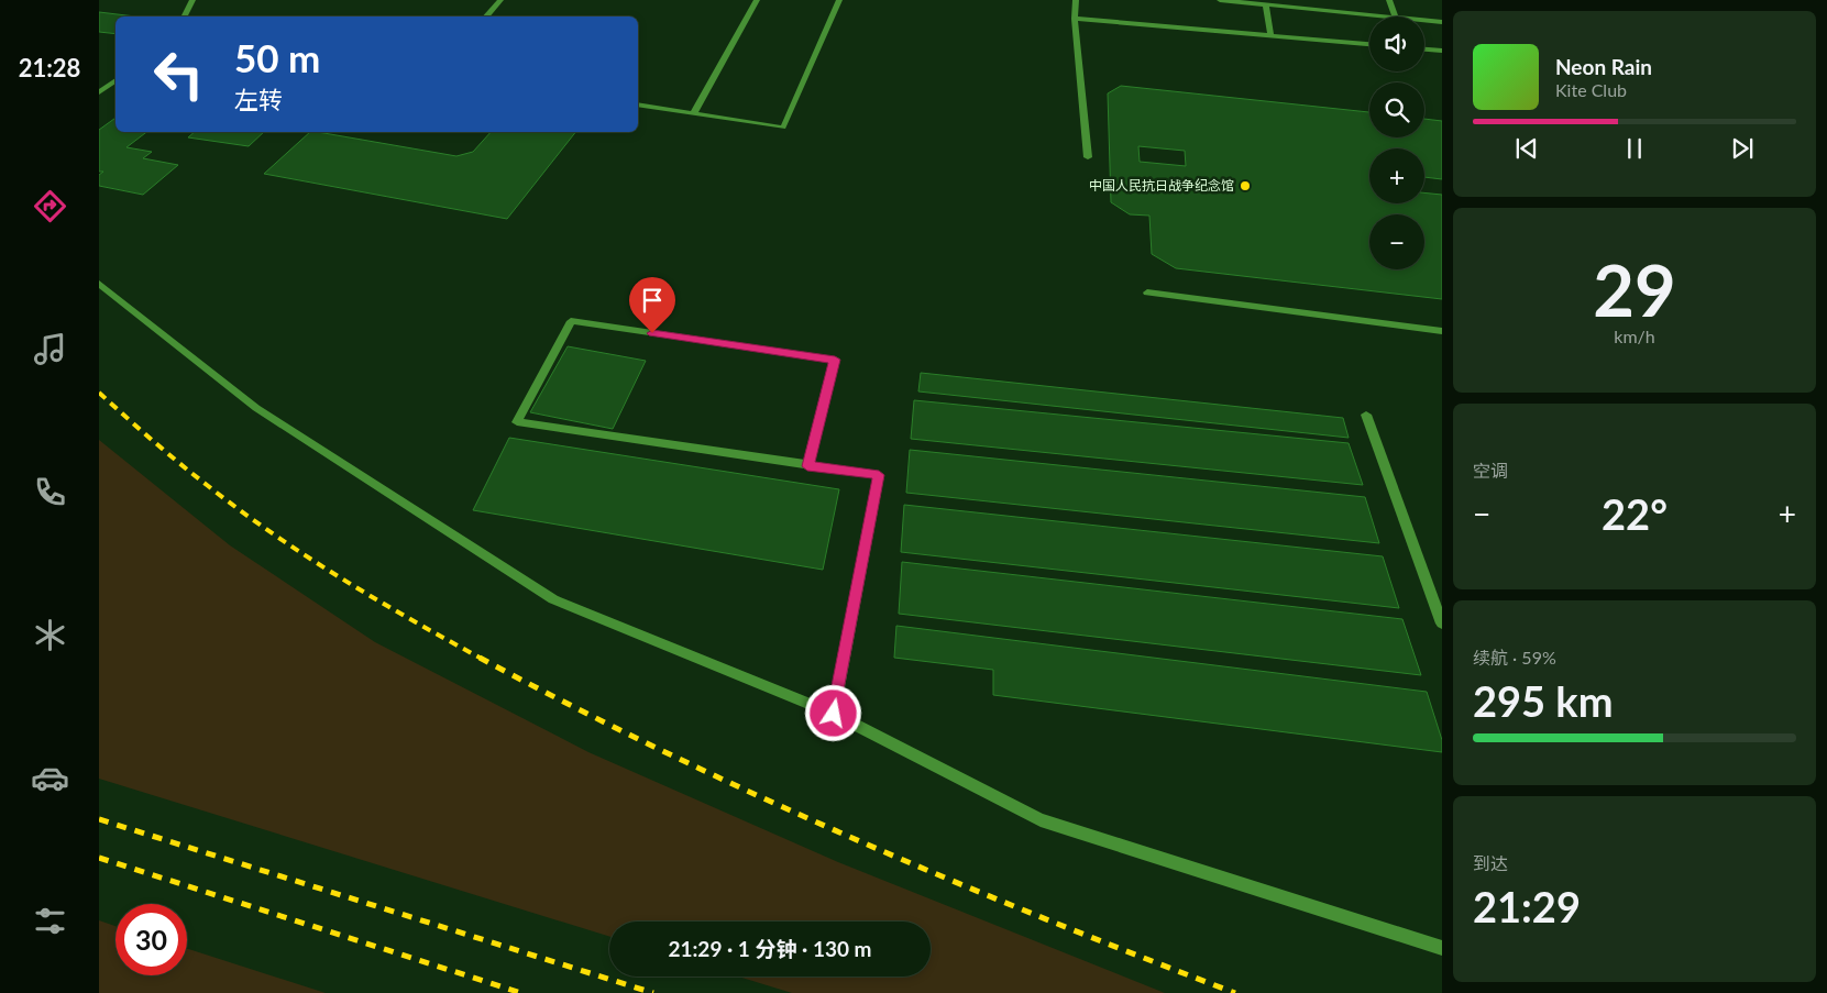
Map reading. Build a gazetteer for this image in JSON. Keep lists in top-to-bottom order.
{
  "places": ["中国人民抗日战争纪念馆"],
  "page": {
    "tabs": "21:28",
    "map_buttons": ["+", "−"],
    "turn": ["50 m", "左转"],
    "song": ["Neon Rain", "Kite Club"],
    "tile": [
      ["29", "km/h"],
      "空调",
      ["续航 · 59%", "295 km"],
      ["到达", "21:29"]
    ],
    "heat": ["−", "22°", "+"],
    "limit": "30",
    "trip": "21:29 · 1 分钟 · 130 m"
  }
}
